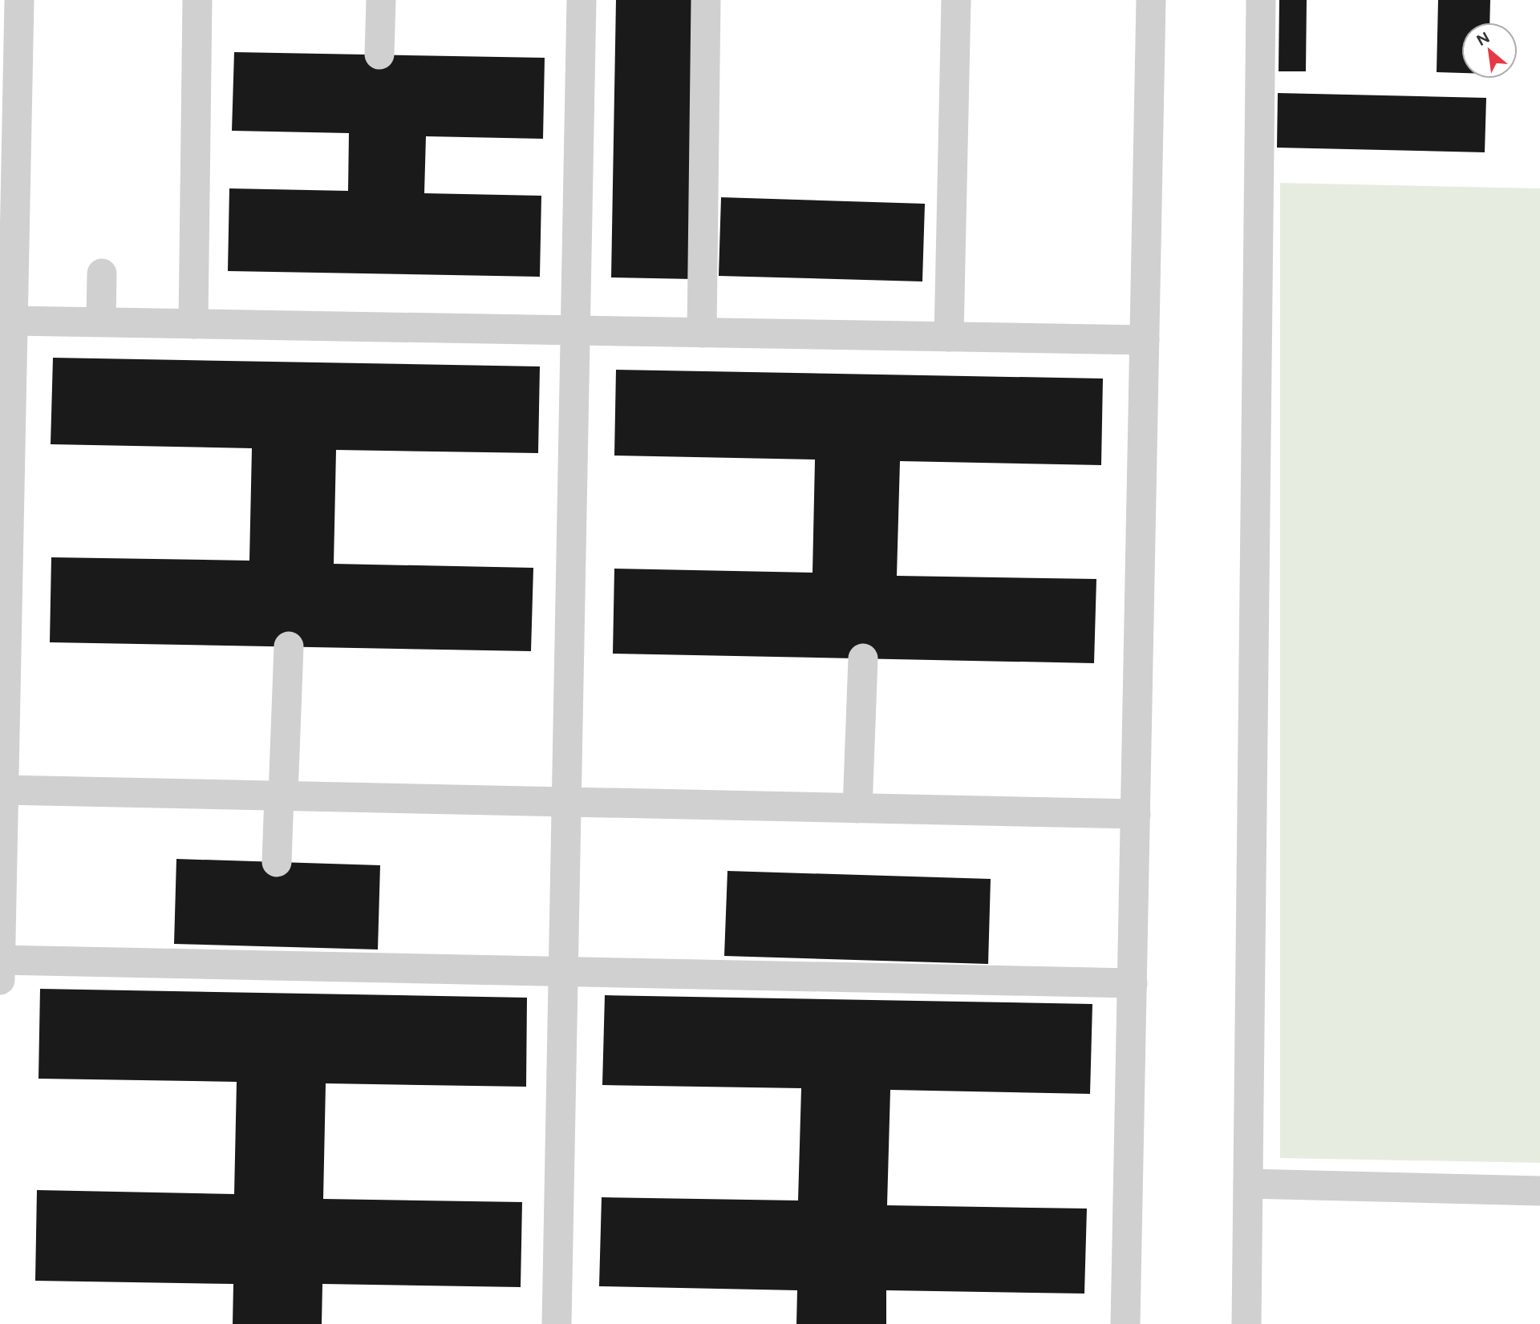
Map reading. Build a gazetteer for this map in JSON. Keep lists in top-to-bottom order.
{
  "north": "top left"
}
